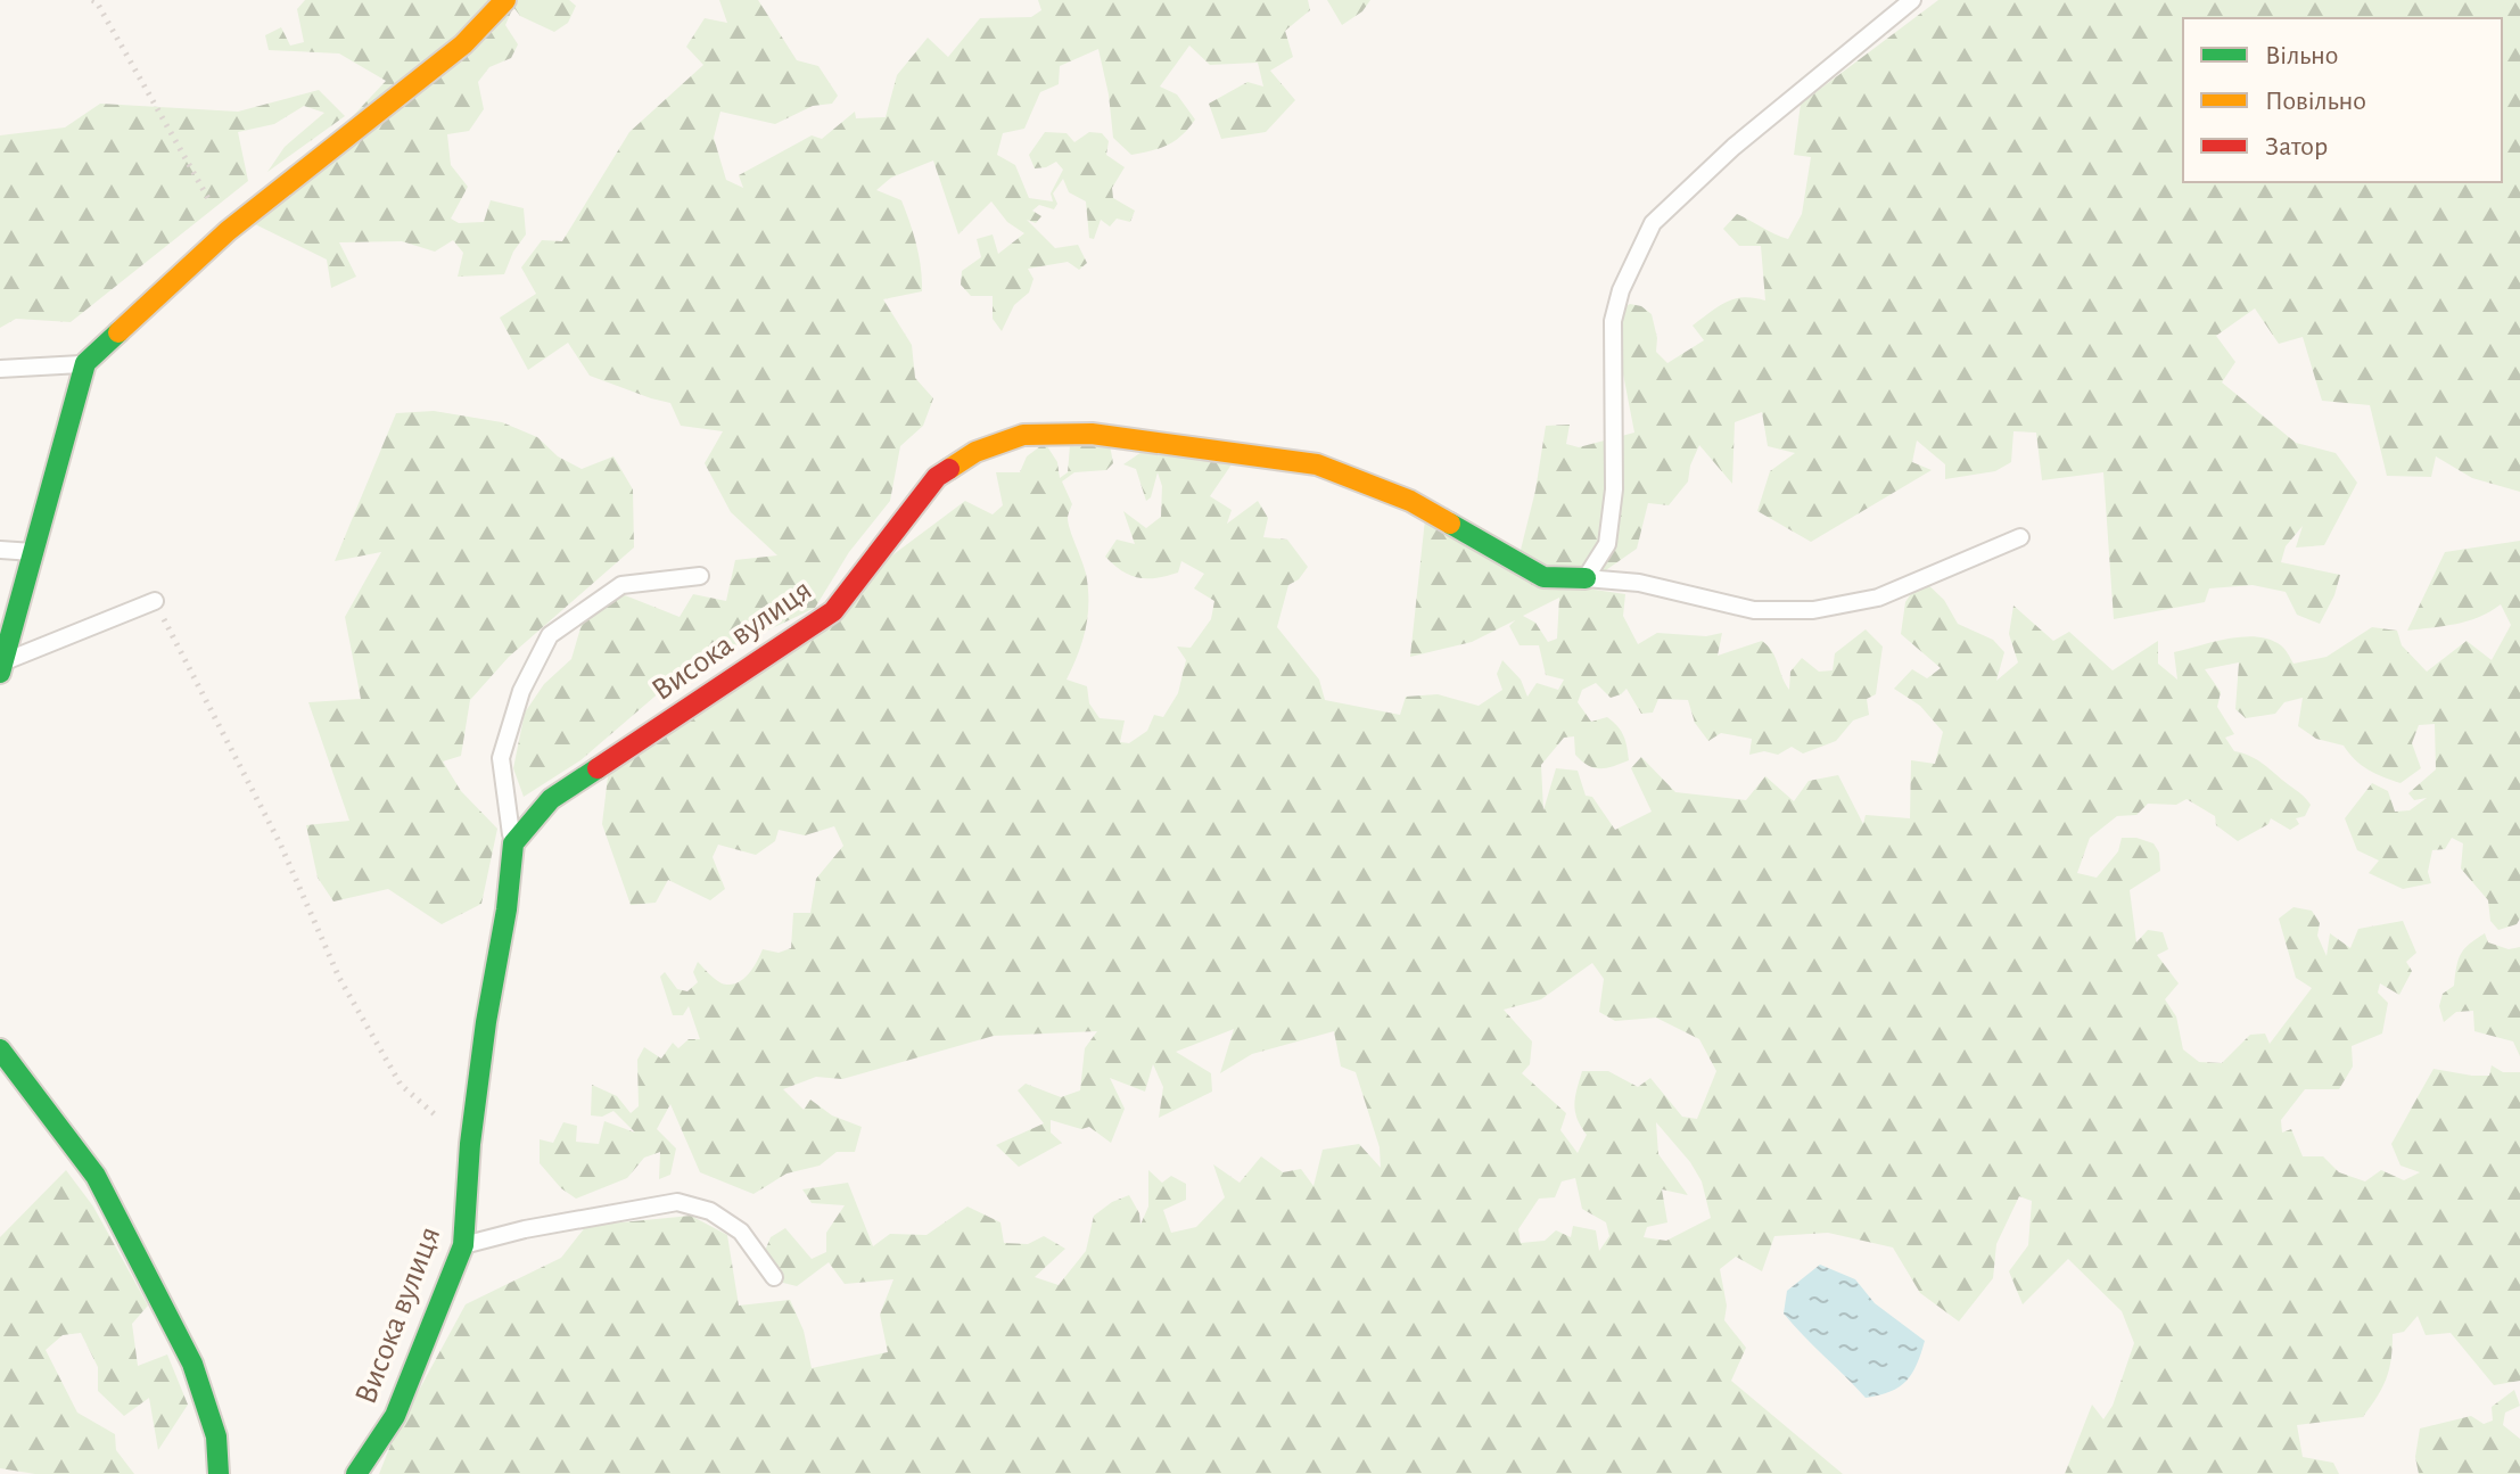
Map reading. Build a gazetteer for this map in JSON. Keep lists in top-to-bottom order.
{
  "streets": {
    "street": ["Висока вулиця"]
  },
  "legend": ["Вільно", "Повільно", "Затор"]
}
